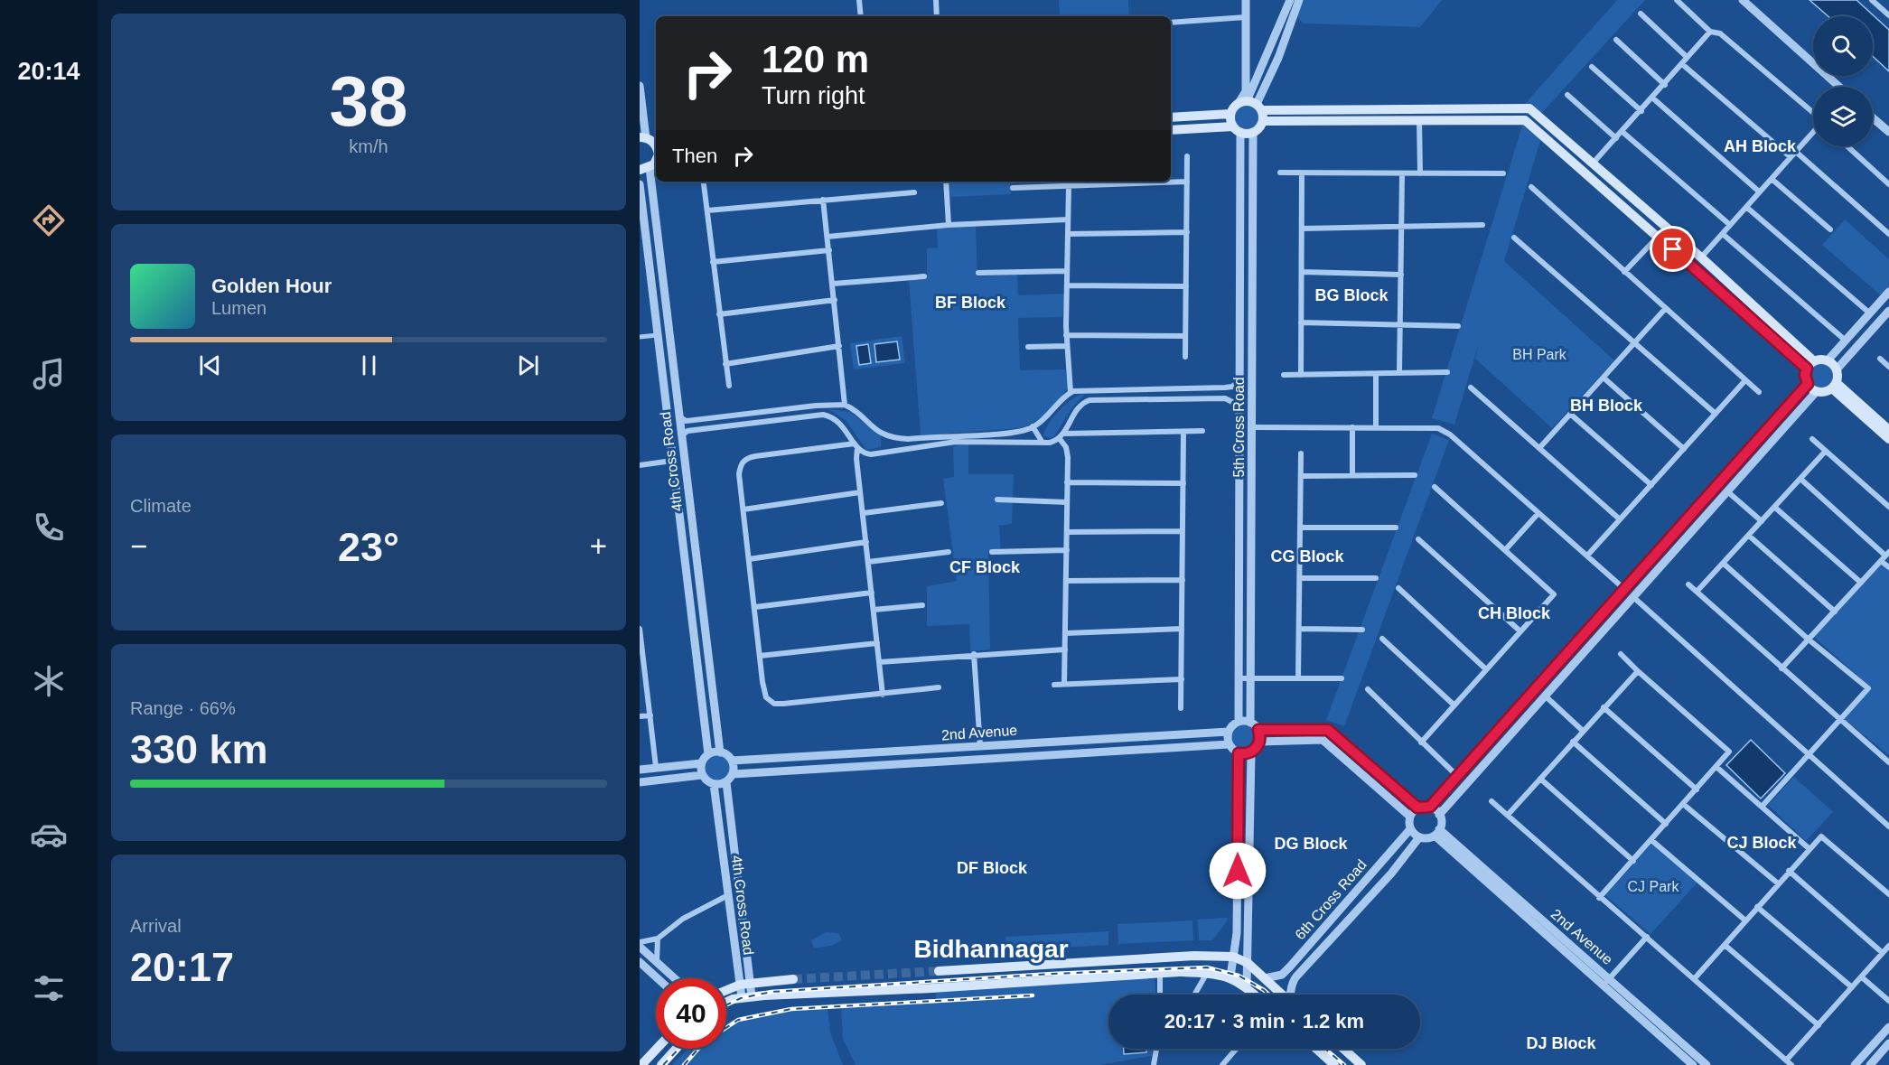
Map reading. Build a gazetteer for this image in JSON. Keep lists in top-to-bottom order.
{
  "streets": {
    "street": [
      "5th Cross Road",
      "4th Cross Road",
      "2nd Avenue",
      "6th Cross Road"
    ]
  },
  "crossings": [
    ["5th Cross Road", "2nd Avenue"],
    ["4th Cross Road", "2nd Avenue"],
    ["2nd Avenue", "6th Cross Road"]
  ],
  "districts": [
    "AH Block",
    "BG Block",
    "BF Block",
    "BH Block",
    "CG Block",
    "CF Block",
    "CH Block",
    "CJ Block",
    "DG Block",
    "DF Block",
    "Bidhannagar",
    "DJ Block"
  ],
  "parks": ["BH Park", "CJ Park"],
  "page": {
    "tabs": "20:14",
    "tile": [
      ["38", "km/h"],
      "Climate",
      ["Range · 66%", "330 km"],
      ["Arrival", "20:17"]
    ],
    "turn": ["120 m", "Turn right"],
    "then": "Then",
    "song": ["Golden Hour", "Lumen"],
    "heat": ["−", "23°", "+"],
    "limit": "40",
    "trip": "20:17 · 3 min · 1.2 km"
  }
}
